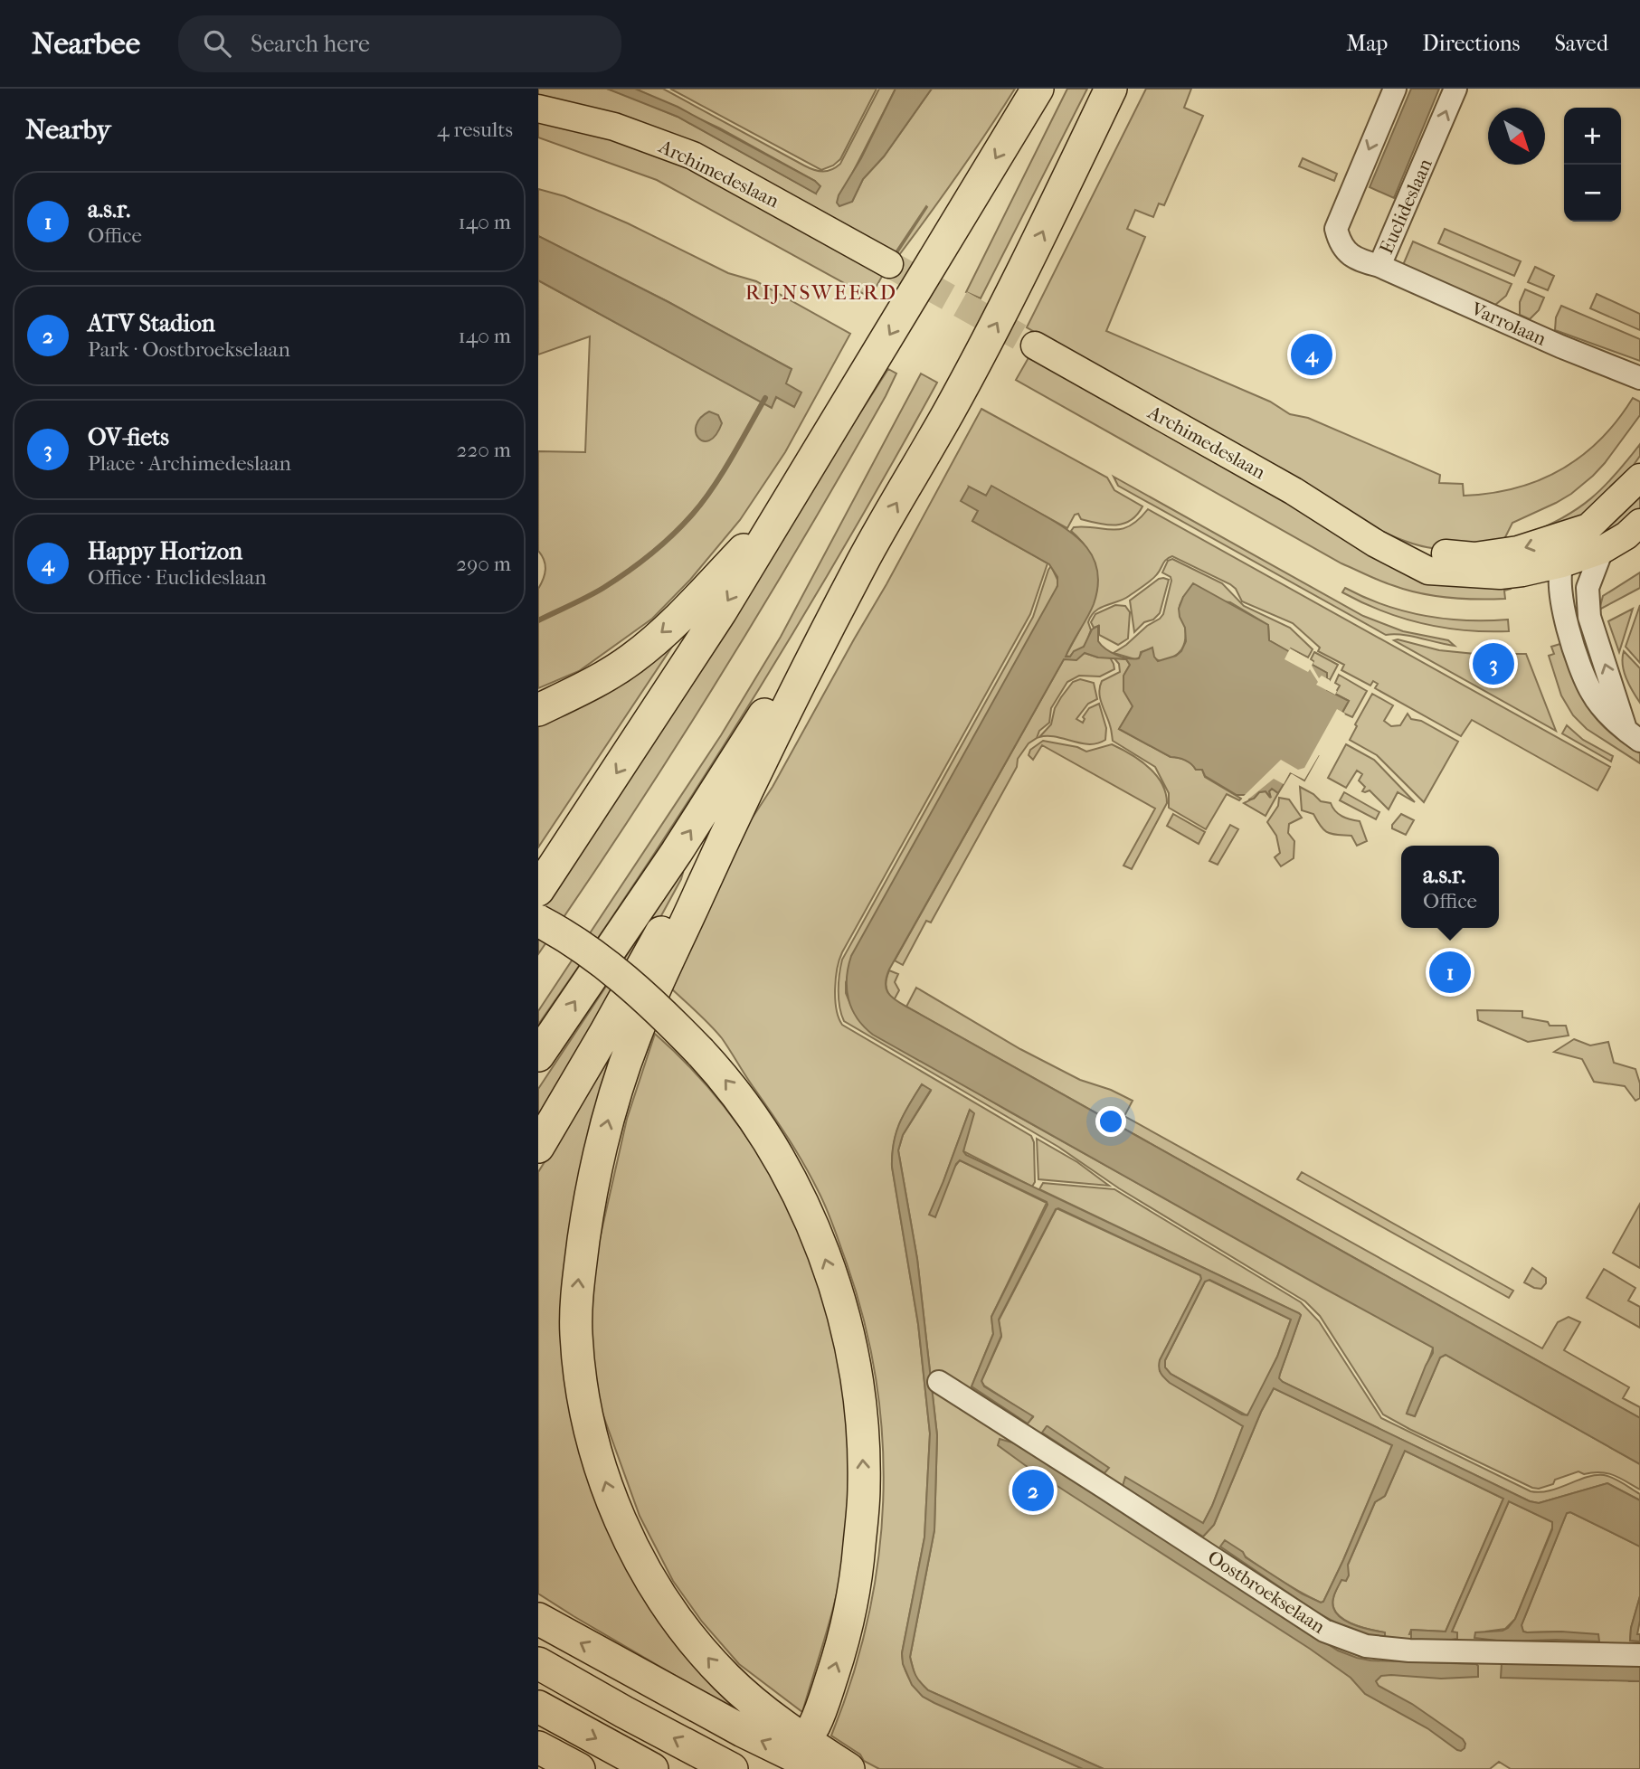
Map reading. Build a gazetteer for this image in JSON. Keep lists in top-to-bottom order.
{
  "streets": {
    "main road": ["Archimedeslaan"],
    "street": ["Euclideslaan", "Varrolaan", "Oostbroekselaan"]
  },
  "crossings": [
    ["Euclideslaan", "Varrolaan"]
  ],
  "districts": ["RIJNSWEERD"],
  "north": "bottom right",
  "page": {
    "header": "Nearbee",
    "search": "Search here",
    "nav": ["Map", "Directions", "Saved"],
    "heading": ["Nearby", "4 results"],
    "map_buttons": ["+", "−"],
    "list": [
      {
        "mark": "1",
        "name": "a.s.r.",
        "note": "Office",
        "value": "140 m"
      },
      {
        "mark": "2",
        "name": "ATV Stadion",
        "note": "Park · Oostbroekselaan",
        "value": "140 m"
      },
      {
        "mark": "3",
        "name": "OV-fiets",
        "note": "Place · Archimedeslaan",
        "value": "220 m"
      },
      {
        "mark": "4",
        "name": "Happy Horizon",
        "note": "Office · Euclideslaan",
        "value": "290 m"
      }
    ],
    "pins": [
      "4",
      "3",
      "1",
      "2"
    ],
    "popup": ["a.s.r.", "Office"]
  }
}
